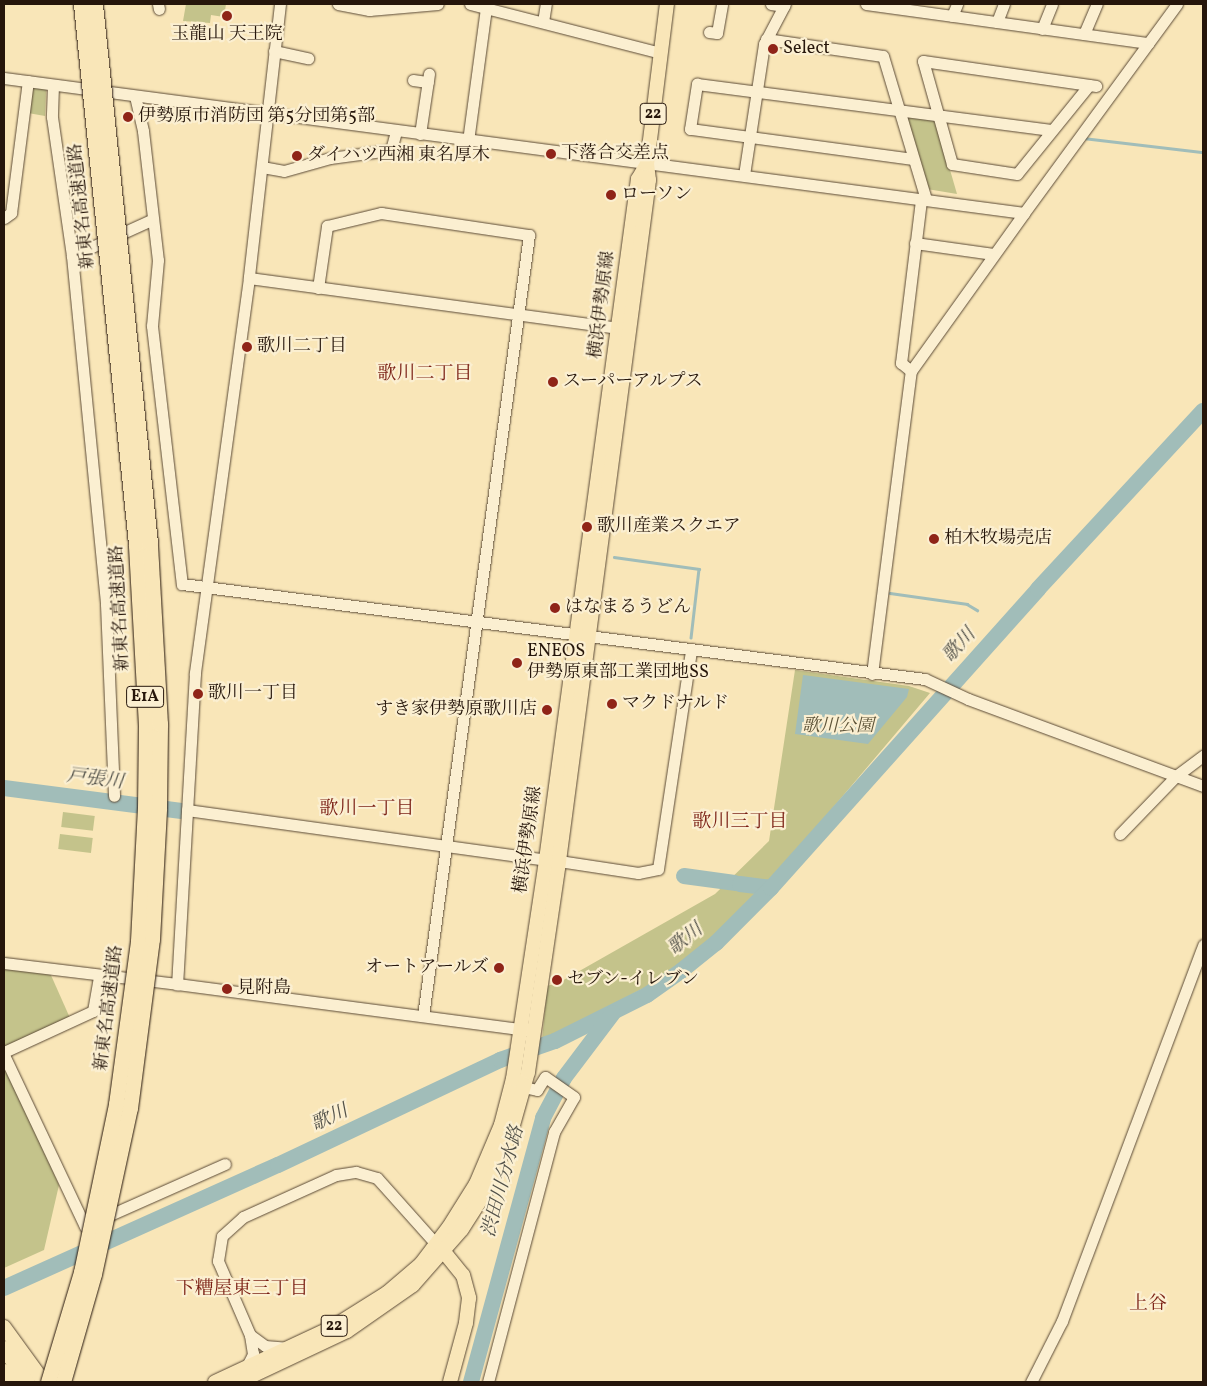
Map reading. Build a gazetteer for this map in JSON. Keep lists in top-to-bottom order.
{
  "streets": {
    "highway": ["新東名高速道路", "E1A"],
    "main road": ["22", "横浜伊勢原線"]
  },
  "districts": [
    "歌川二丁目",
    "歌川一丁目",
    "歌川三丁目",
    "下糟屋東三丁目",
    "上谷"
  ],
  "water": ["歌川", "戸張川", "渋田川分水路"],
  "parks": ["歌川公園"],
  "places": [
    "玉龍山 天王院",
    "Select",
    "伊勢原市消防団 第5分団第5部",
    "下落合交差点",
    "ダイハツ西湘 東名厚木",
    "ローソン",
    "歌川二丁目",
    "スーパーアルプス",
    "歌川産業スクエア",
    "柏木牧場売店",
    "はなまるうどん",
    "ENEOS 伊勢原東部工業団地SS",
    "歌川一丁目",
    "マクドナルド",
    "すき家伊勢原歌川店",
    "オートアールズ",
    "セブン-イレブン",
    "見附島"
  ]
}
